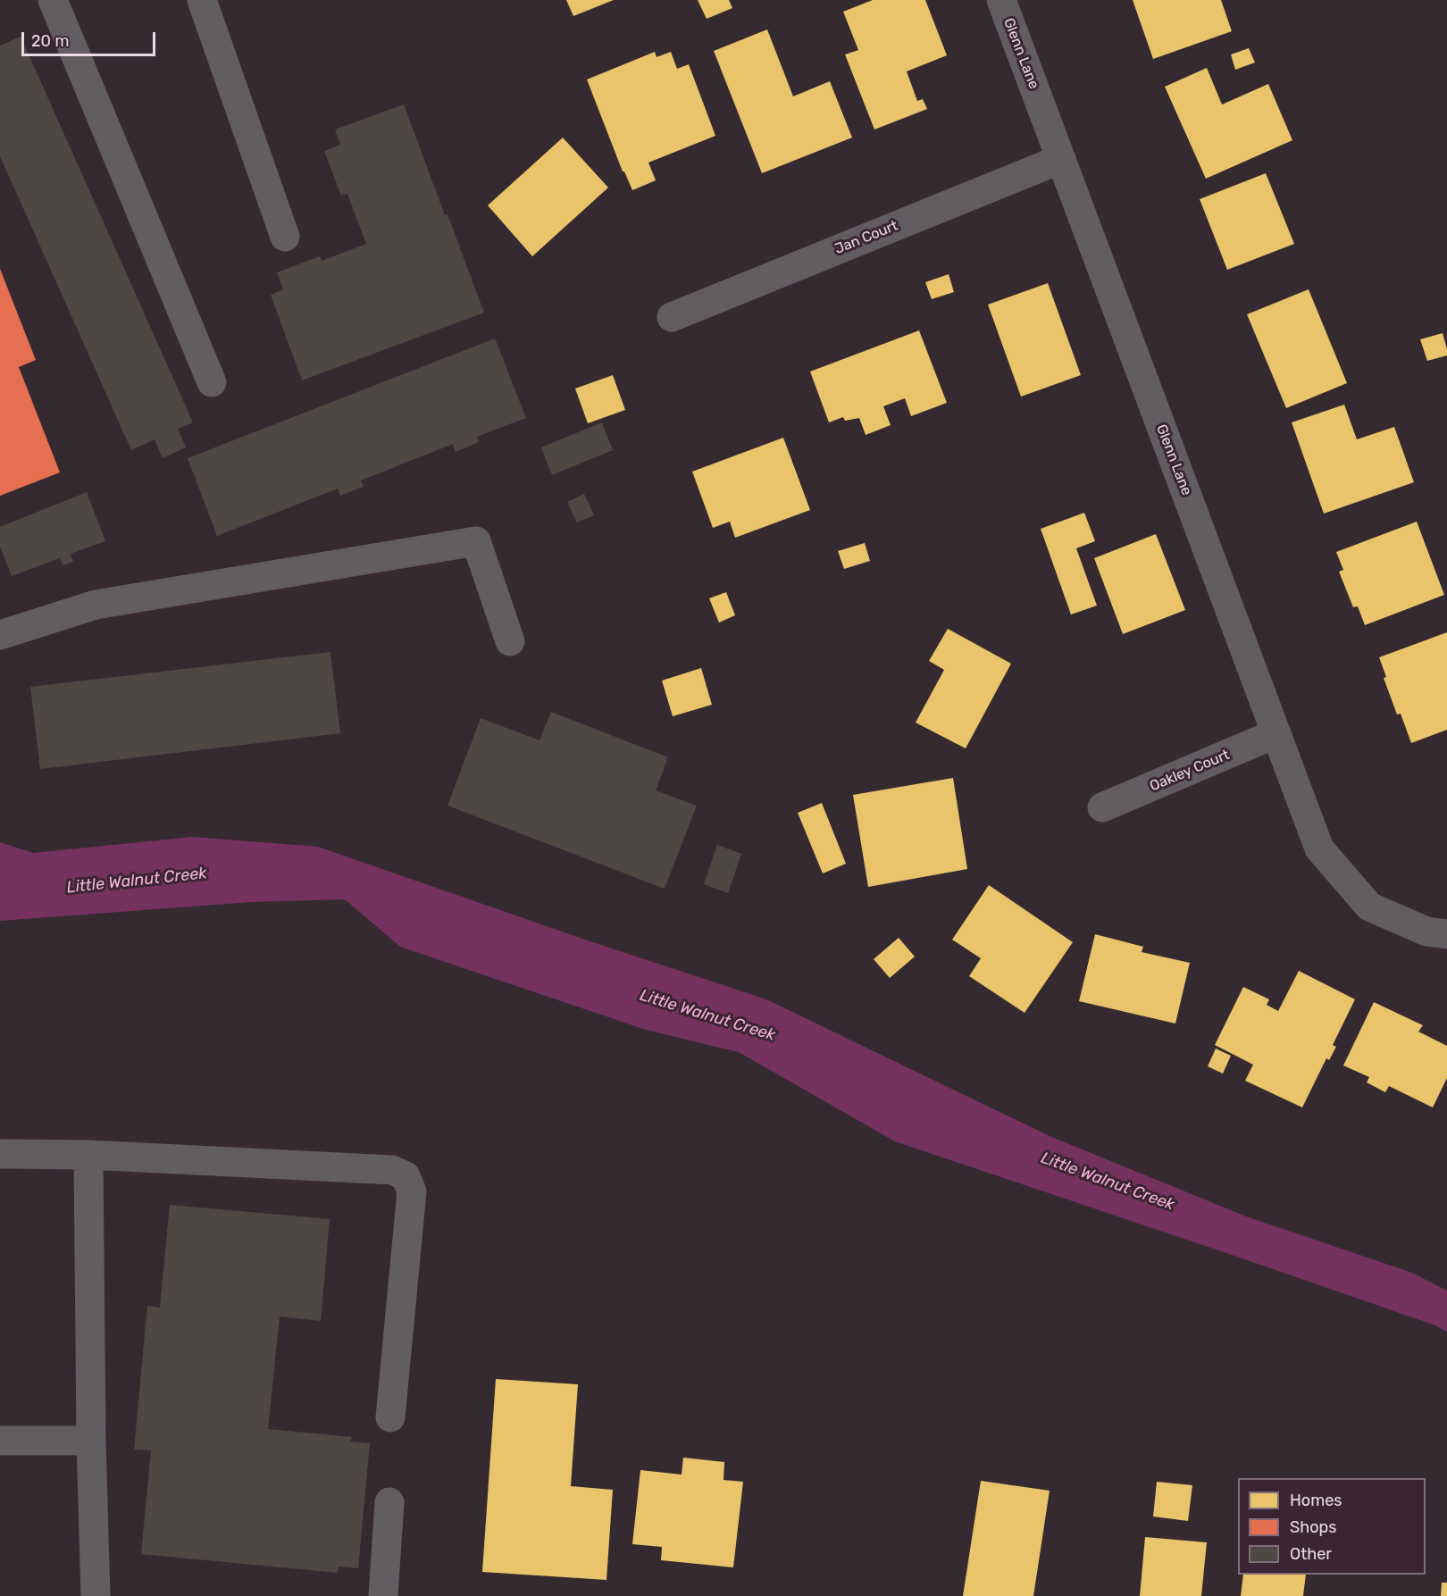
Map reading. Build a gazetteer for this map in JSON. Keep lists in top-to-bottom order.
{
  "streets": {
    "street": ["Glenn Lane", "Jan Court", "Oakley Court"]
  },
  "crossings": [
    ["Glenn Lane", "Jan Court"],
    ["Glenn Lane", "Oakley Court"]
  ],
  "water": ["Little Walnut Creek"],
  "legend": ["Homes", "Shops", "Other"],
  "scale_bar": "20 m"
}
